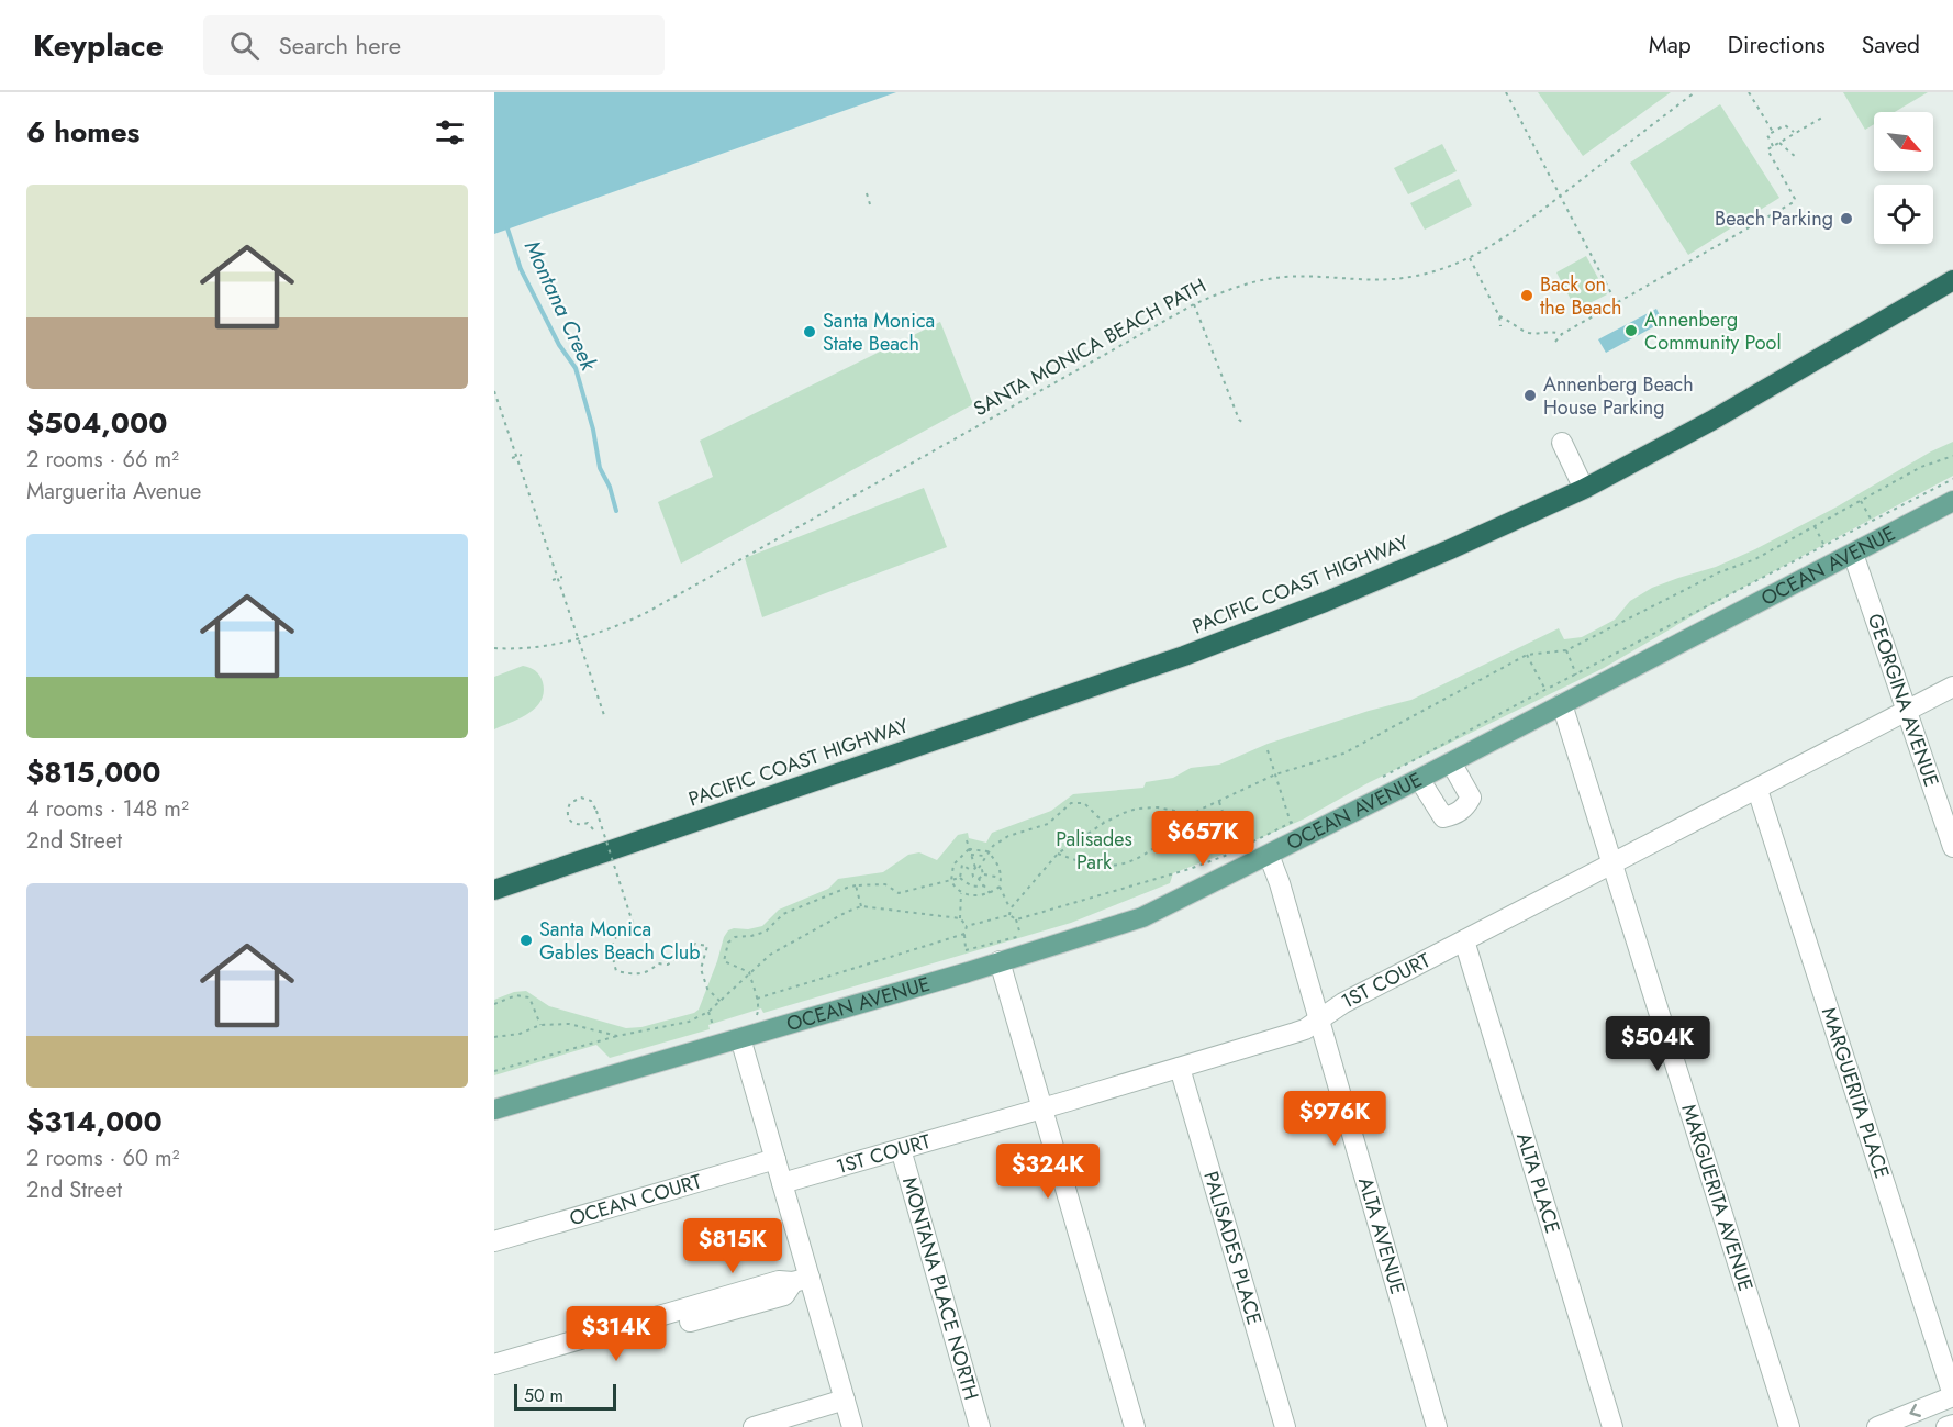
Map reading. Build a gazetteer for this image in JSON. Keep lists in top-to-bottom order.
{
  "streets": {
    "highway": ["PACIFIC COAST HIGHWAY"],
    "main road": ["OCEAN AVENUE"],
    "street": [
      "GEORGINA AVENUE",
      "1ST COURT",
      "MARGUERITA PLACE",
      "ALTA PLACE",
      "MARGUERITA AVENUE",
      "OCEAN COURT",
      "ALTA AVENUE",
      "PALISADES PLACE",
      "MONTANA PLACE NORTH"
    ],
    "path": ["SANTA MONICA BEACH PATH"]
  },
  "crossings": [
    ["OCEAN AVENUE", "GEORGINA AVENUE"],
    ["OCEAN AVENUE", "MARGUERITA AVENUE"],
    ["OCEAN AVENUE", "ALTA AVENUE"],
    ["GEORGINA AVENUE", "1ST COURT"],
    ["1ST COURT", "MARGUERITA PLACE"],
    ["1ST COURT", "ALTA PLACE"],
    ["1ST COURT", "MARGUERITA AVENUE"],
    ["1ST COURT", "ALTA AVENUE"],
    ["1ST COURT", "PALISADES PLACE"],
    ["1ST COURT", "MONTANA PLACE NORTH"]
  ],
  "water": ["Montana Creek"],
  "parks": ["Palisades Park"],
  "places": [
    "Beach Parking",
    "Back on the Beach",
    "Annenberg Community Pool",
    "Santa Monica State Beach",
    "Annenberg Beach House Parking",
    "Santa Monica Gables Beach Club"
  ],
  "scale_bar": "50 m",
  "north": "bottom right",
  "page": {
    "header": "Keyplace",
    "search": "Search here",
    "nav": ["Map", "Directions", "Saved"],
    "heading": "6 homes",
    "list": [
      {
        "name": "$504,000",
        "note": "2 rooms · 66 m² · Marguerita Avenue"
      },
      {
        "name": "$815,000",
        "note": "4 rooms · 148 m² · 2nd Street"
      },
      {
        "name": "$314,000",
        "note": "2 rooms · 60 m² · 2nd Street"
      }
    ],
    "price": [
      "$657K",
      "$504K",
      "$976K",
      "$324K",
      "$815K",
      "$314K"
    ],
    "scale": "50 m"
  }
}
